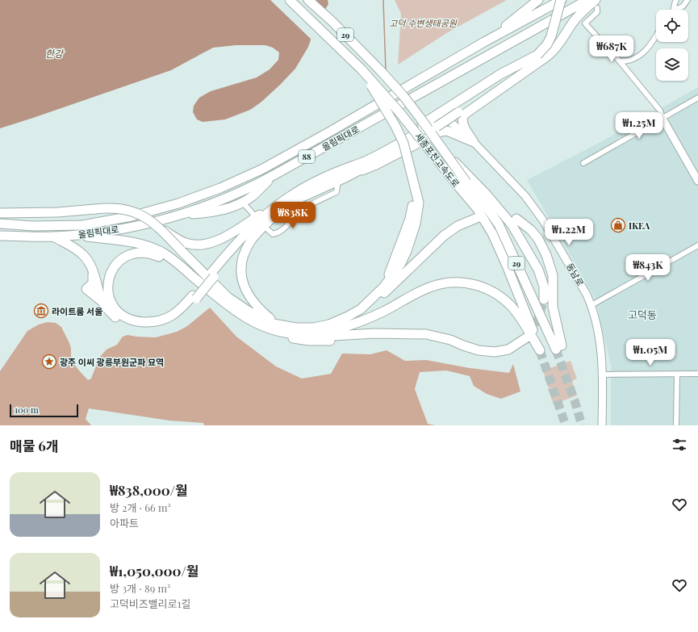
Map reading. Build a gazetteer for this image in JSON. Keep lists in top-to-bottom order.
{
  "streets": {
    "highway": [
      "29",
      "올림픽대로",
      "88",
      "세종포천고속도로"
    ],
    "main road": ["동남로"]
  },
  "districts": ["고덕동"],
  "water": ["한강"],
  "parks": ["고덕 수변생태공원"],
  "places": {
    "shop": ["IKEA"],
    "museum": ["라이트룸 서울"],
    "place": ["광주 이씨 광릉부원군파 묘역"]
  },
  "scale_bar": "100 m",
  "page": {
    "price": [
      "₩687K",
      "₩1.25M",
      "₩838K",
      "₩1.22M",
      "₩843K",
      "₩1.05M"
    ],
    "scale": "100 m",
    "heading": "매물 6개",
    "list": [
      {
        "name": "₩838,000/월",
        "note": "방 2개 · 66 m² · 아파트"
      },
      {
        "name": "₩1,050,000/월",
        "note": "방 3개 · 89 m² · 고덕비즈밸리로1길"
      }
    ]
  }
}
